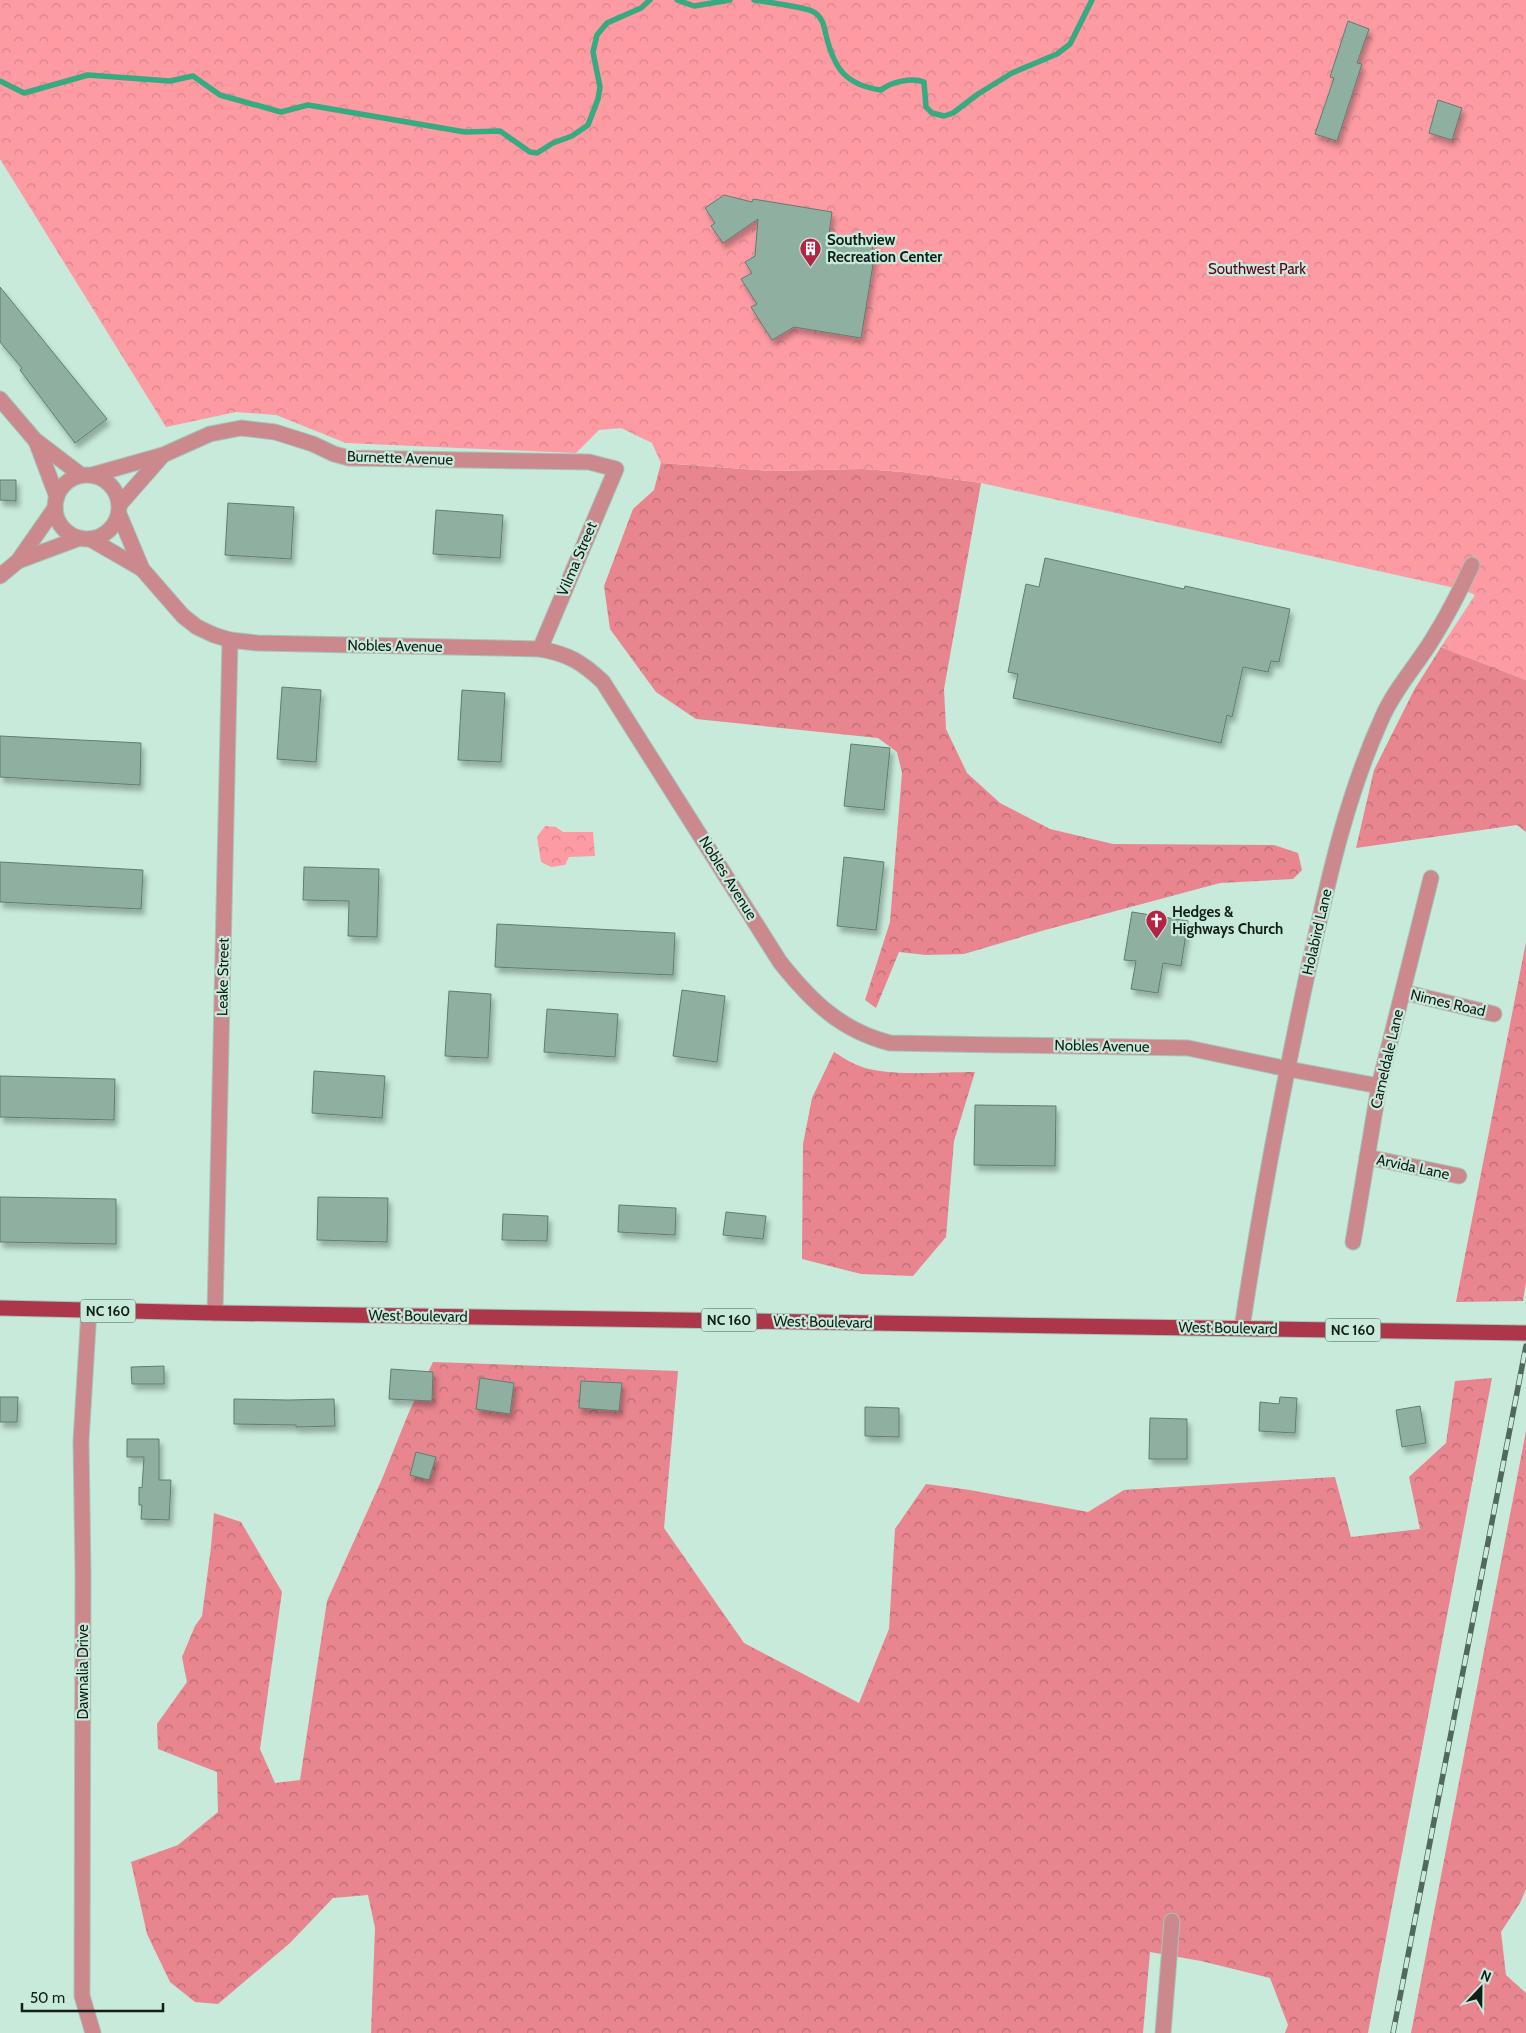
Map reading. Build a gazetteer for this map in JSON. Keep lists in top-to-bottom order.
{
  "streets": {
    "main road": ["NC 160", "West Boulevard"],
    "street": [
      "Burnette Avenue",
      "Vilma Street",
      "Nobles Avenue",
      "Holabird Lane",
      "Leake Street",
      "Nimes Road",
      "Cameldale Lane",
      "Arvida Lane",
      "Dawnalia Drive"
    ]
  },
  "crossings": [
    ["Burnette Avenue", "Vilma Street"],
    ["Burnette Avenue", "Nobles Avenue"],
    ["Vilma Street", "Nobles Avenue"],
    ["Nobles Avenue", "Holabird Lane"],
    ["Nobles Avenue", "Leake Street"],
    ["Nobles Avenue", "Cameldale Lane"],
    ["Holabird Lane", "West Boulevard"],
    ["Leake Street", "West Boulevard"],
    ["Nimes Road", "Cameldale Lane"],
    ["Cameldale Lane", "Arvida Lane"],
    ["West Boulevard", "Dawnalia Drive"]
  ],
  "parks": ["Southwest Park"],
  "places": {
    "building": ["Southview Recreation Center"],
    "church": ["Hedges & Highways Church"]
  },
  "scale_bar": "50 m",
  "north": "top"
}
